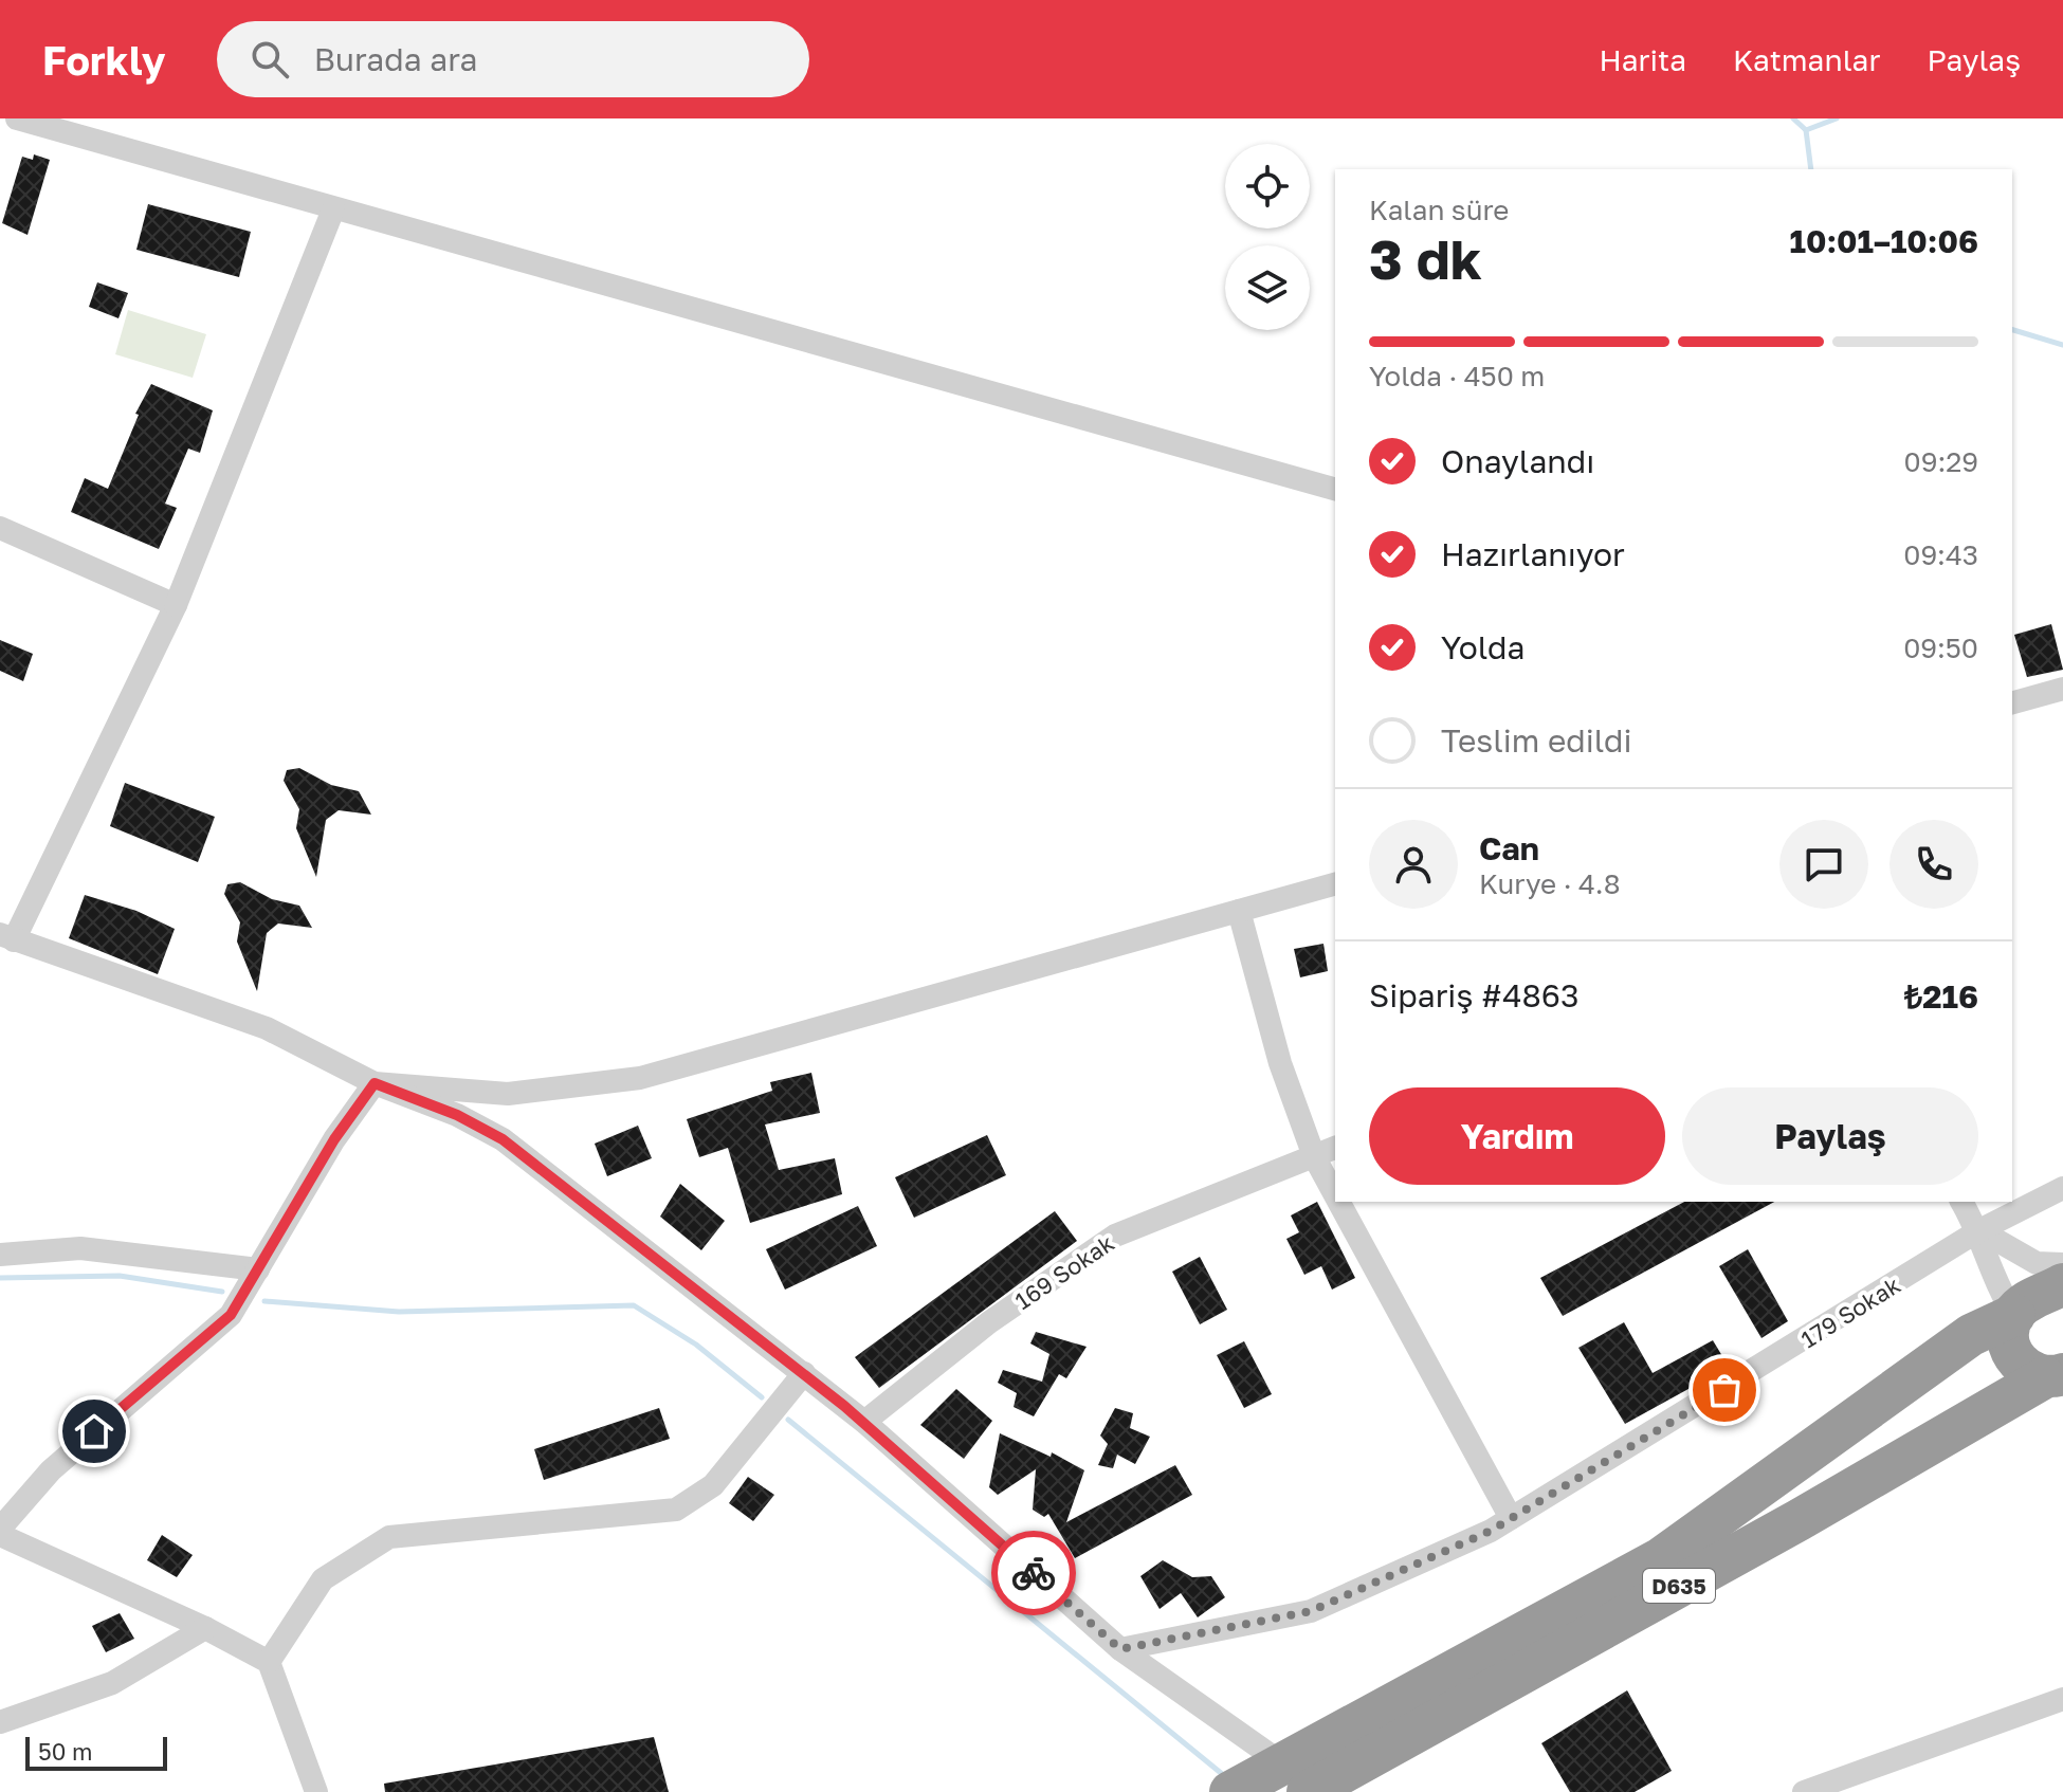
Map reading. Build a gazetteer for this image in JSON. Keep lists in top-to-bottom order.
{
  "streets": {
    "highway": ["D635"],
    "street": ["169 Sokak", "179 Sokak"]
  },
  "scale_bar": "50 m",
  "page": {
    "header": "Forkly",
    "search": "Burada ara",
    "nav": ["Harita", "Katmanlar", "Paylaş"],
    "heading": ["3 dk", "Kalan süre", "10:01–10:06"],
    "panel": [
      "Can",
      "Kurye · 4.8",
      "Sipariş #4863",
      "₺216"
    ],
    "bar": "Yolda · 450 m",
    "list": [
      ["Onaylandı", "09:29"],
      ["Hazırlanıyor", "09:43"],
      ["Yolda", "09:50"],
      "Teslim edildi"
    ],
    "buttons": ["Yardım", "Paylaş"],
    "scale": "50 m"
  }
}
